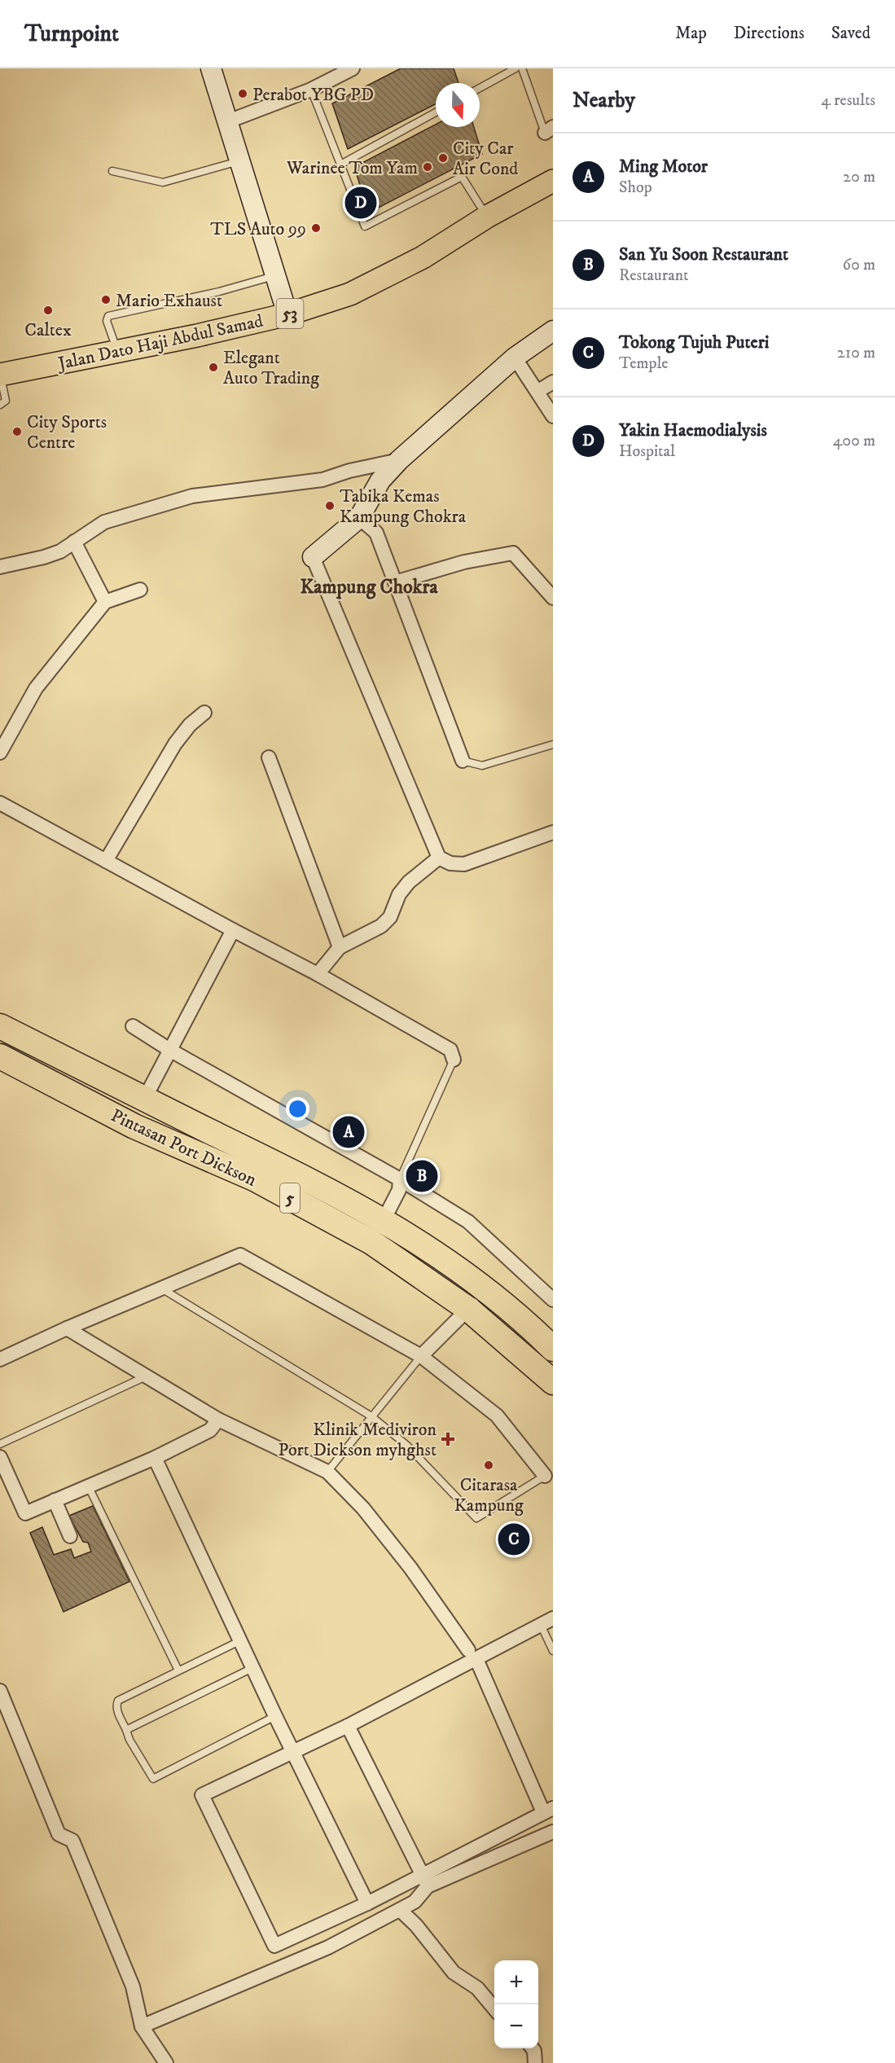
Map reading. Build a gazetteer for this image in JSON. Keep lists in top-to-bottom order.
{
  "streets": {
    "highway": ["Pintasan Port Dickson", "5"],
    "main road": ["53", "Jalan Dato Haji Abdul Samad"]
  },
  "districts": ["Kampung Chokra"],
  "places": {
    "other": [
      "Perabot YBG PD",
      "City Car Air Cond",
      "Warinee Tom Yam",
      "TLS Auto 99",
      "Mario Exhaust",
      "Caltex",
      "Elegant Auto Trading",
      "City Sports Centre",
      "Tabika Kemas Kampung Chokra",
      "Citarasa Kampung"
    ],
    "health": ["Klinik Mediviron Port Dickson myhghst"]
  },
  "north": "bottom",
  "page": {
    "header": "Turnpoint",
    "nav": ["Map", "Directions", "Saved"],
    "heading": ["Nearby", "4 results"],
    "list": [
      {
        "mark": "A",
        "name": "Ming Motor",
        "note": "Shop",
        "value": "20 m"
      },
      {
        "mark": "B",
        "name": "San Yu Soon Restaurant",
        "note": "Restaurant",
        "value": "60 m"
      },
      {
        "mark": "C",
        "name": "Tokong Tujuh Puteri",
        "note": "Temple",
        "value": "210 m"
      },
      {
        "mark": "D",
        "name": "Yakin Haemodialysis",
        "note": "Hospital",
        "value": "400 m"
      }
    ],
    "pins": [
      "D",
      "A",
      "B",
      "C"
    ],
    "map_buttons": ["+", "−"]
  }
}
